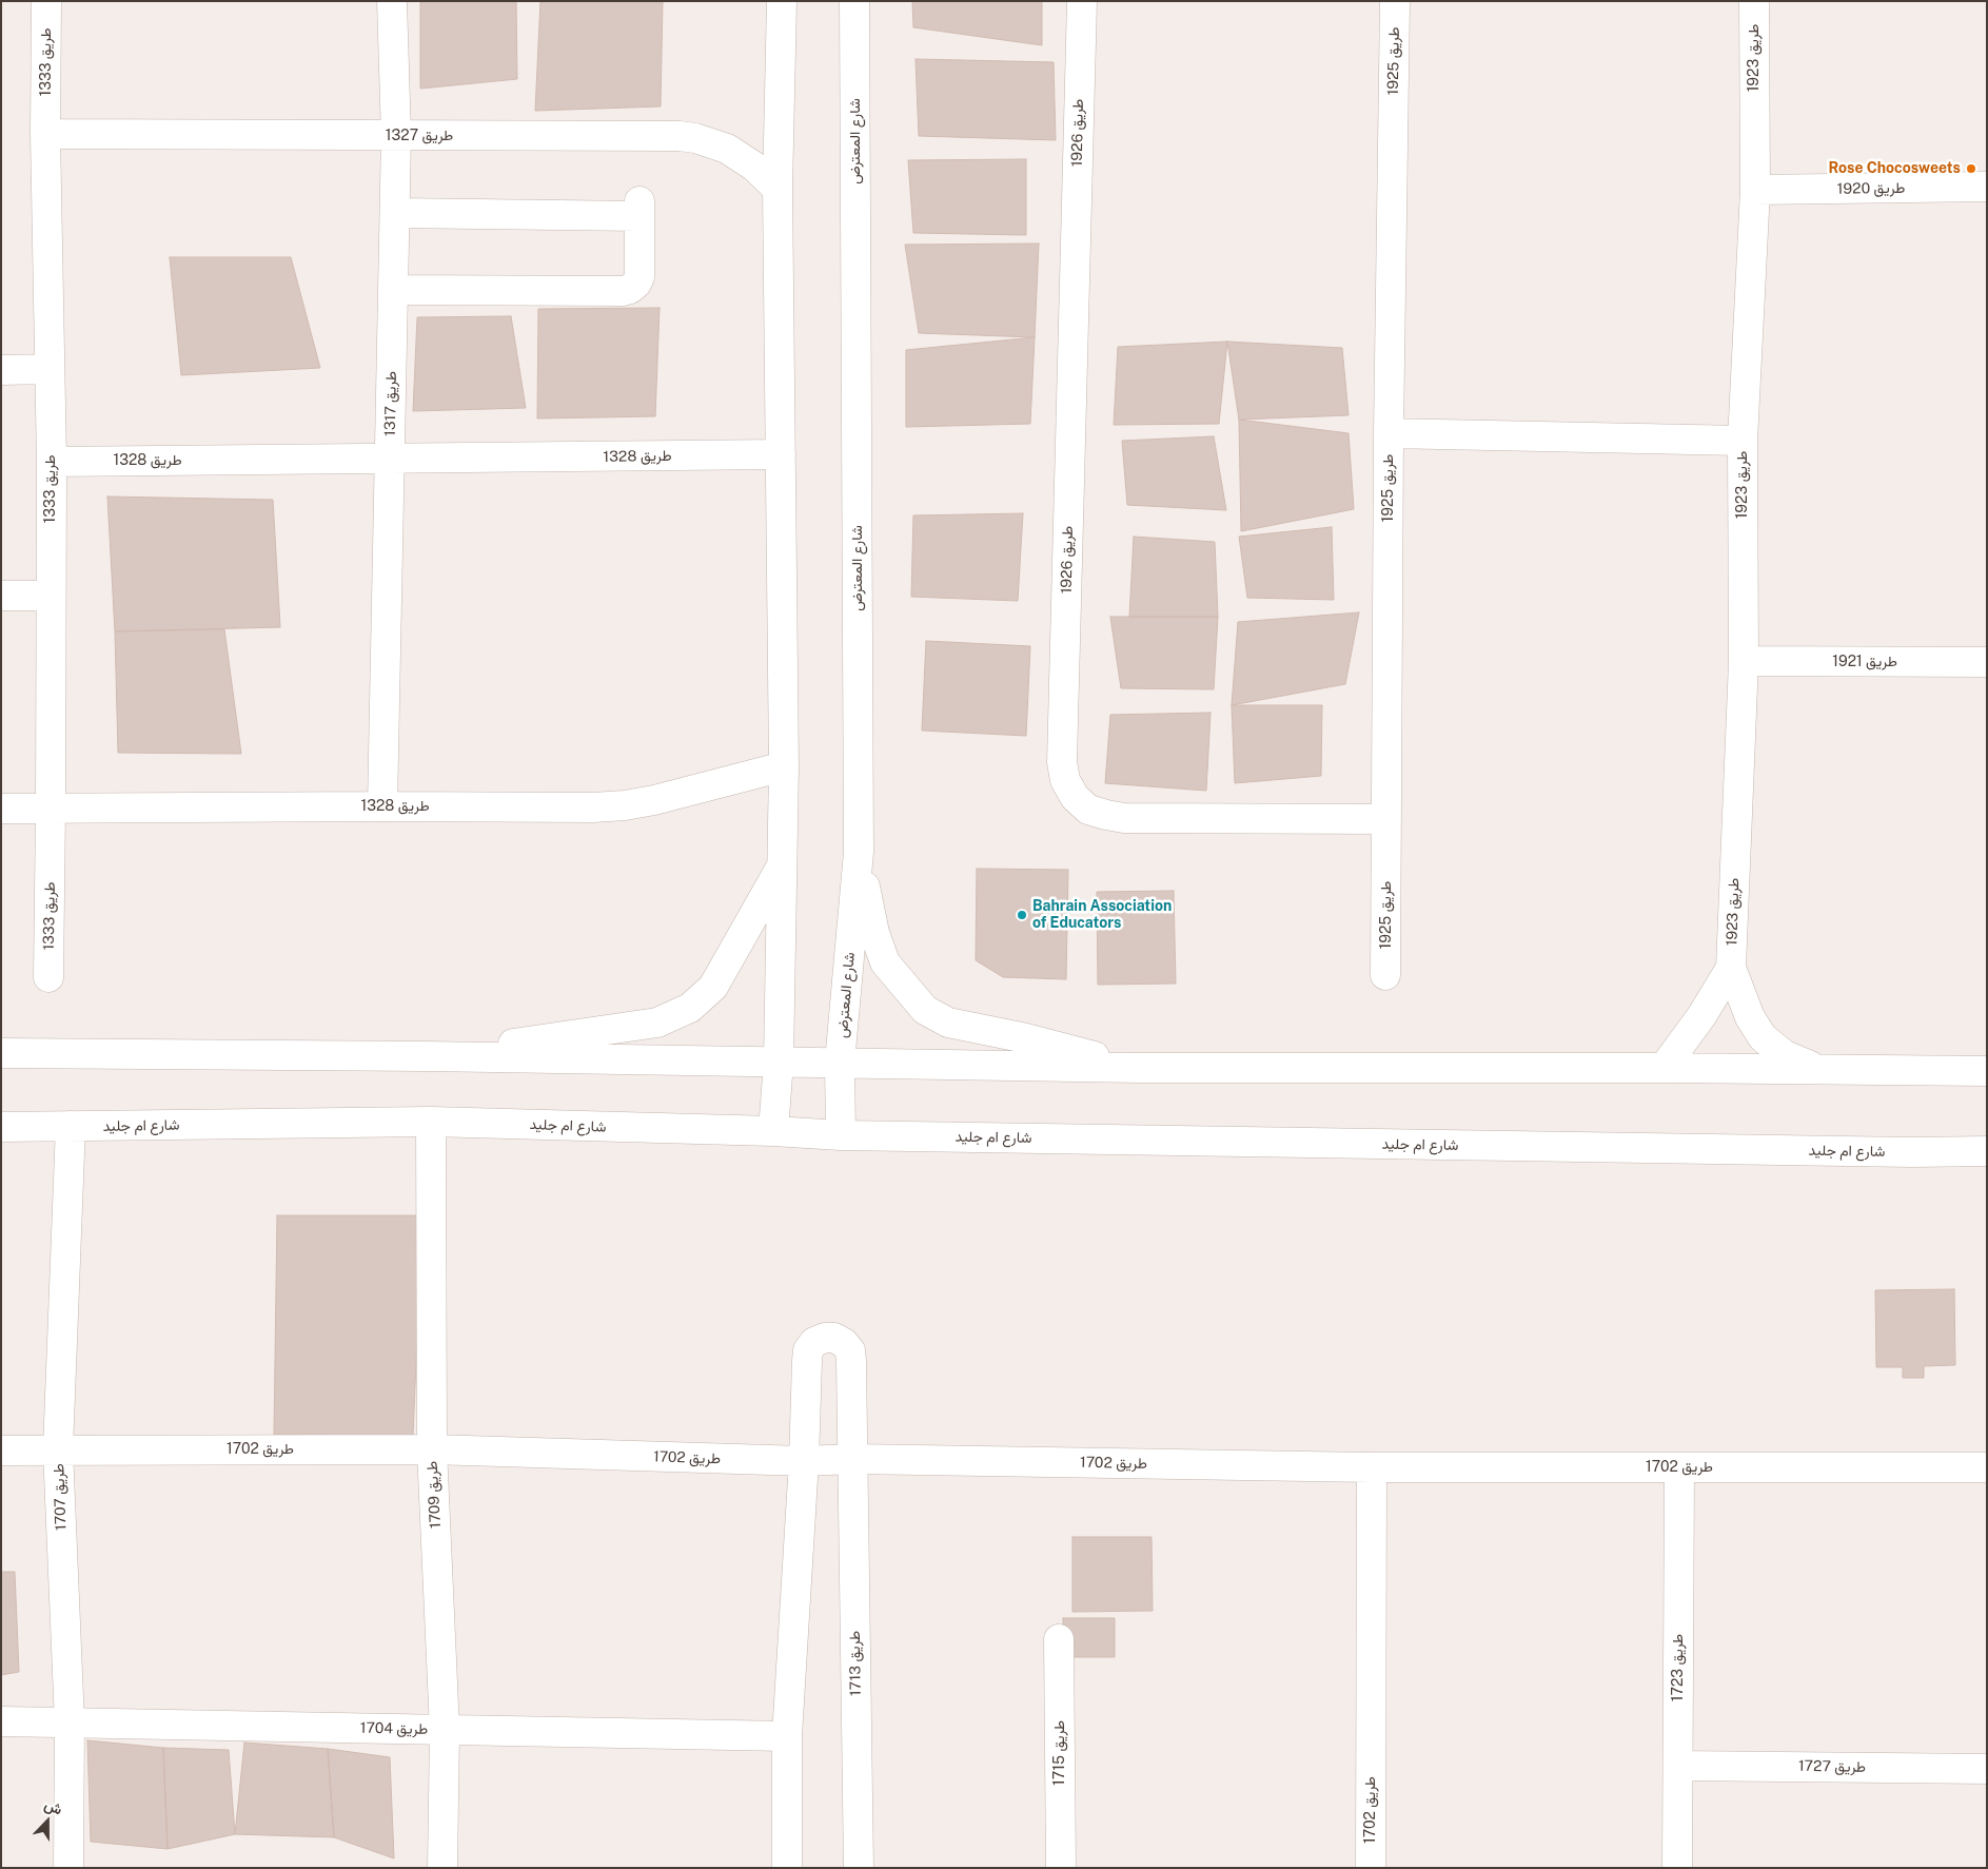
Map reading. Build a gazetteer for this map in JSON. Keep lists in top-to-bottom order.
{
  "streets": {
    "street": [
      "طريق 1923",
      "طريق 1925",
      "طريق 1333",
      "طريق 1926",
      "طريق 1327",
      "شارع المعترض",
      "طريق 1920",
      "طريق 1317",
      "طريق 1328",
      "طريق 1921",
      "شارع ام جليد",
      "طريق 1702",
      "طريق 1709",
      "طريق 1707",
      "طريق 1713",
      "طريق 1723",
      "طريق 1704",
      "طريق 1715",
      "طريق 1727"
    ]
  },
  "crossings": [
    ["طريق 1923", "طريق 1920"],
    ["طريق 1923", "طريق 1921"],
    ["طريق 1925", "طريق 1926"],
    ["طريق 1333", "طريق 1327"],
    ["طريق 1333", "طريق 1328"],
    ["طريق 1327", "طريق 1317"],
    ["شارع المعترض", "شارع ام جليد"],
    ["طريق 1317", "طريق 1328"],
    ["شارع ام جليد", "طريق 1709"],
    ["شارع ام جليد", "طريق 1707"],
    ["طريق 1702", "طريق 1709"],
    ["طريق 1702", "طريق 1707"],
    ["طريق 1702", "طريق 1713"],
    ["طريق 1702", "طريق 1723"],
    ["طريق 1709", "طريق 1704"],
    ["طريق 1707", "طريق 1704"],
    ["طريق 1723", "طريق 1727"]
  ],
  "places": ["Rose Chocosweets", "Bahrain Association of Educators"],
  "north": "top"
}
